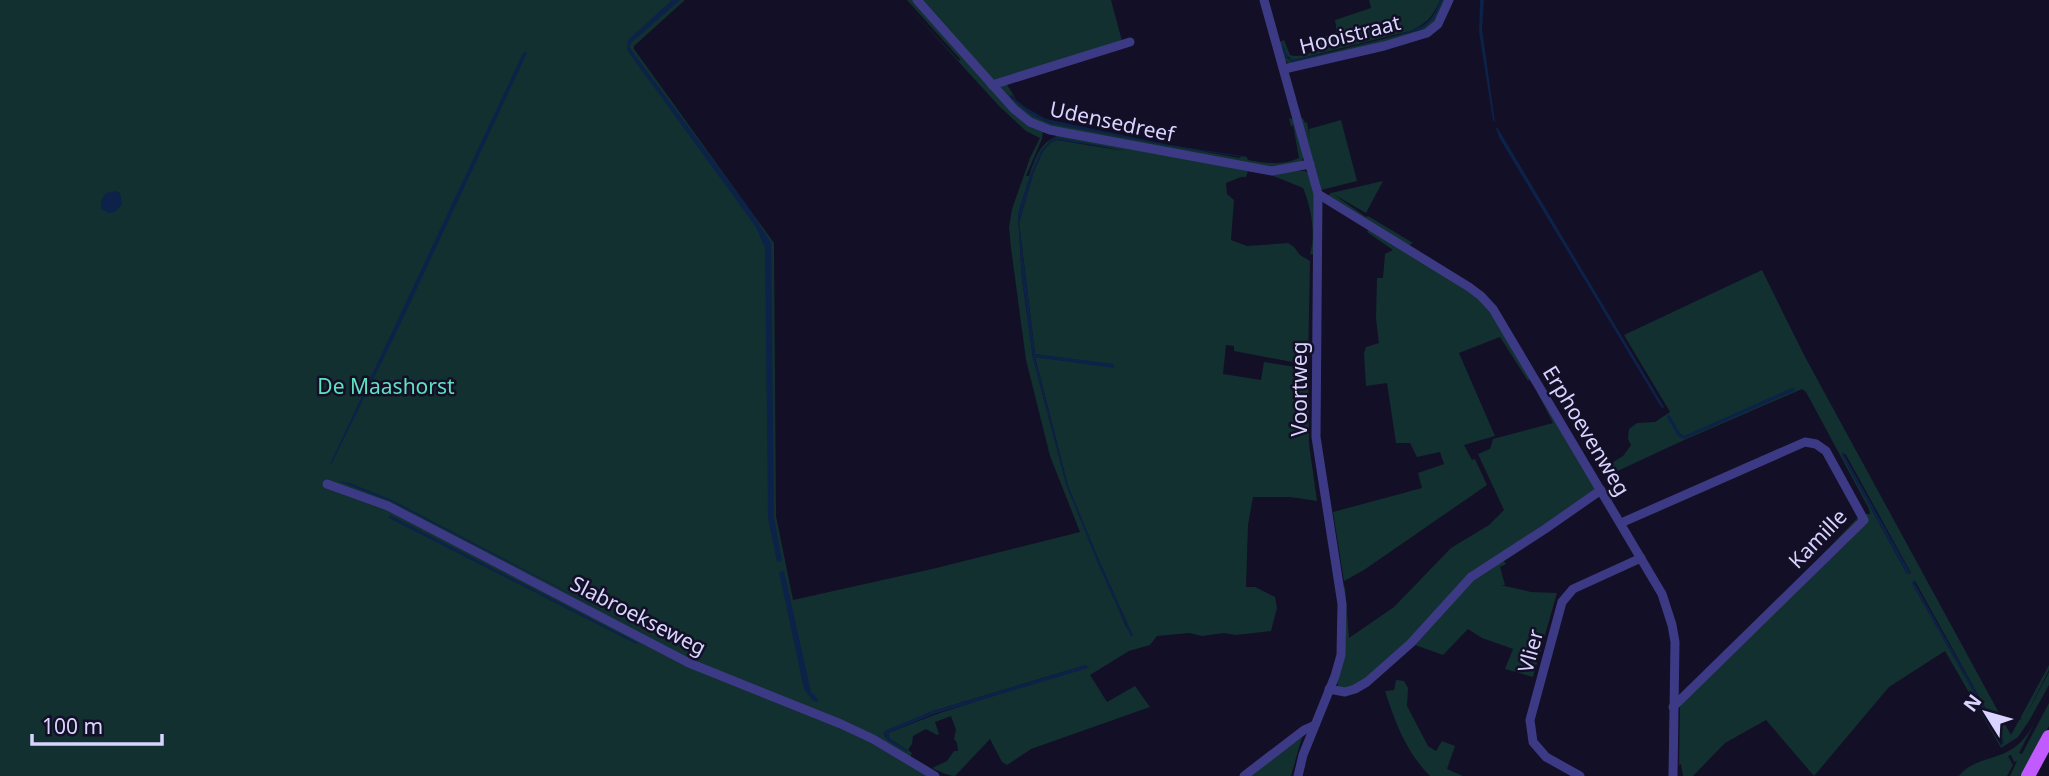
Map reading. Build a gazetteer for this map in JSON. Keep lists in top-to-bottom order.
{
  "streets": {
    "street": [
      "Hooistraat",
      "Udensedreef",
      "Voortweg",
      "Erphoevenweg",
      "Kamille",
      "Slabroekseweg",
      "Vlier"
    ]
  },
  "crossings": [
    ["Hooistraat", "Voortweg"],
    ["Udensedreef", "Voortweg"],
    ["Voortweg", "Erphoevenweg"],
    ["Erphoevenweg", "Kamille"],
    ["Erphoevenweg", "Vlier"]
  ],
  "parks": ["De Maashorst"],
  "scale_bar": "100 m",
  "north": "top left"
}
